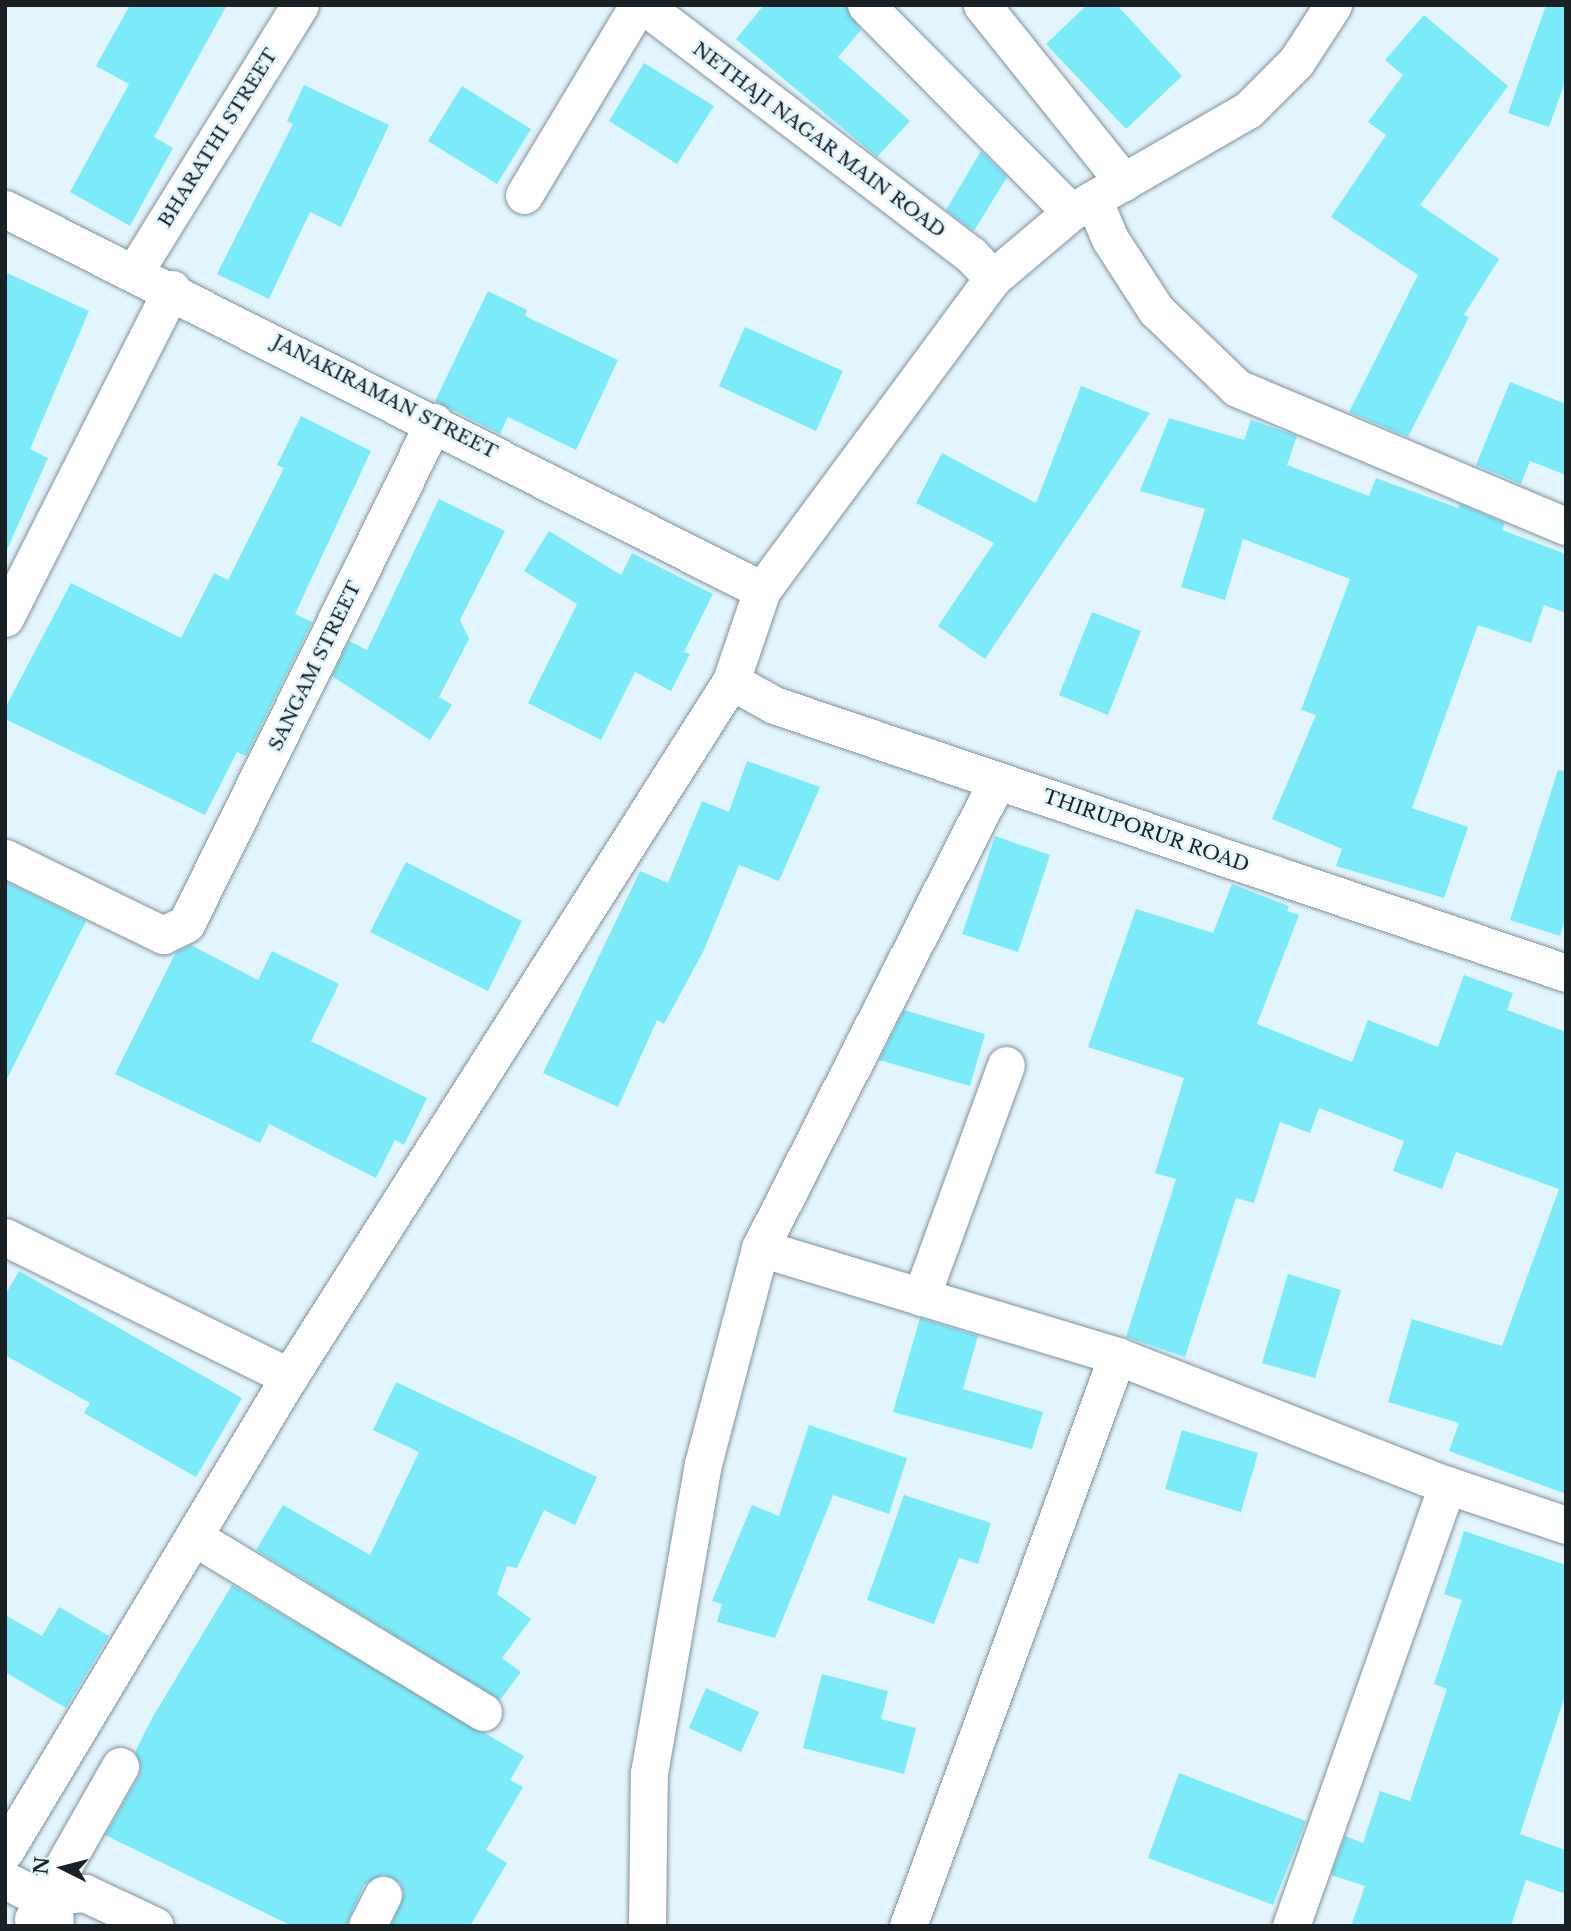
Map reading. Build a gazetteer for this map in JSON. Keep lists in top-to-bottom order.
{
  "streets": {
    "street": [
      "BHARATHI STREET",
      "NETHAJI NAGAR MAIN ROAD",
      "JANAKIRAMAN STREET",
      "SANGAM STREET",
      "THIRUPORUR ROAD"
    ]
  },
  "crossings": [
    ["BHARATHI STREET", "JANAKIRAMAN STREET"],
    ["JANAKIRAMAN STREET", "SANGAM STREET"]
  ],
  "north": "left"
}
